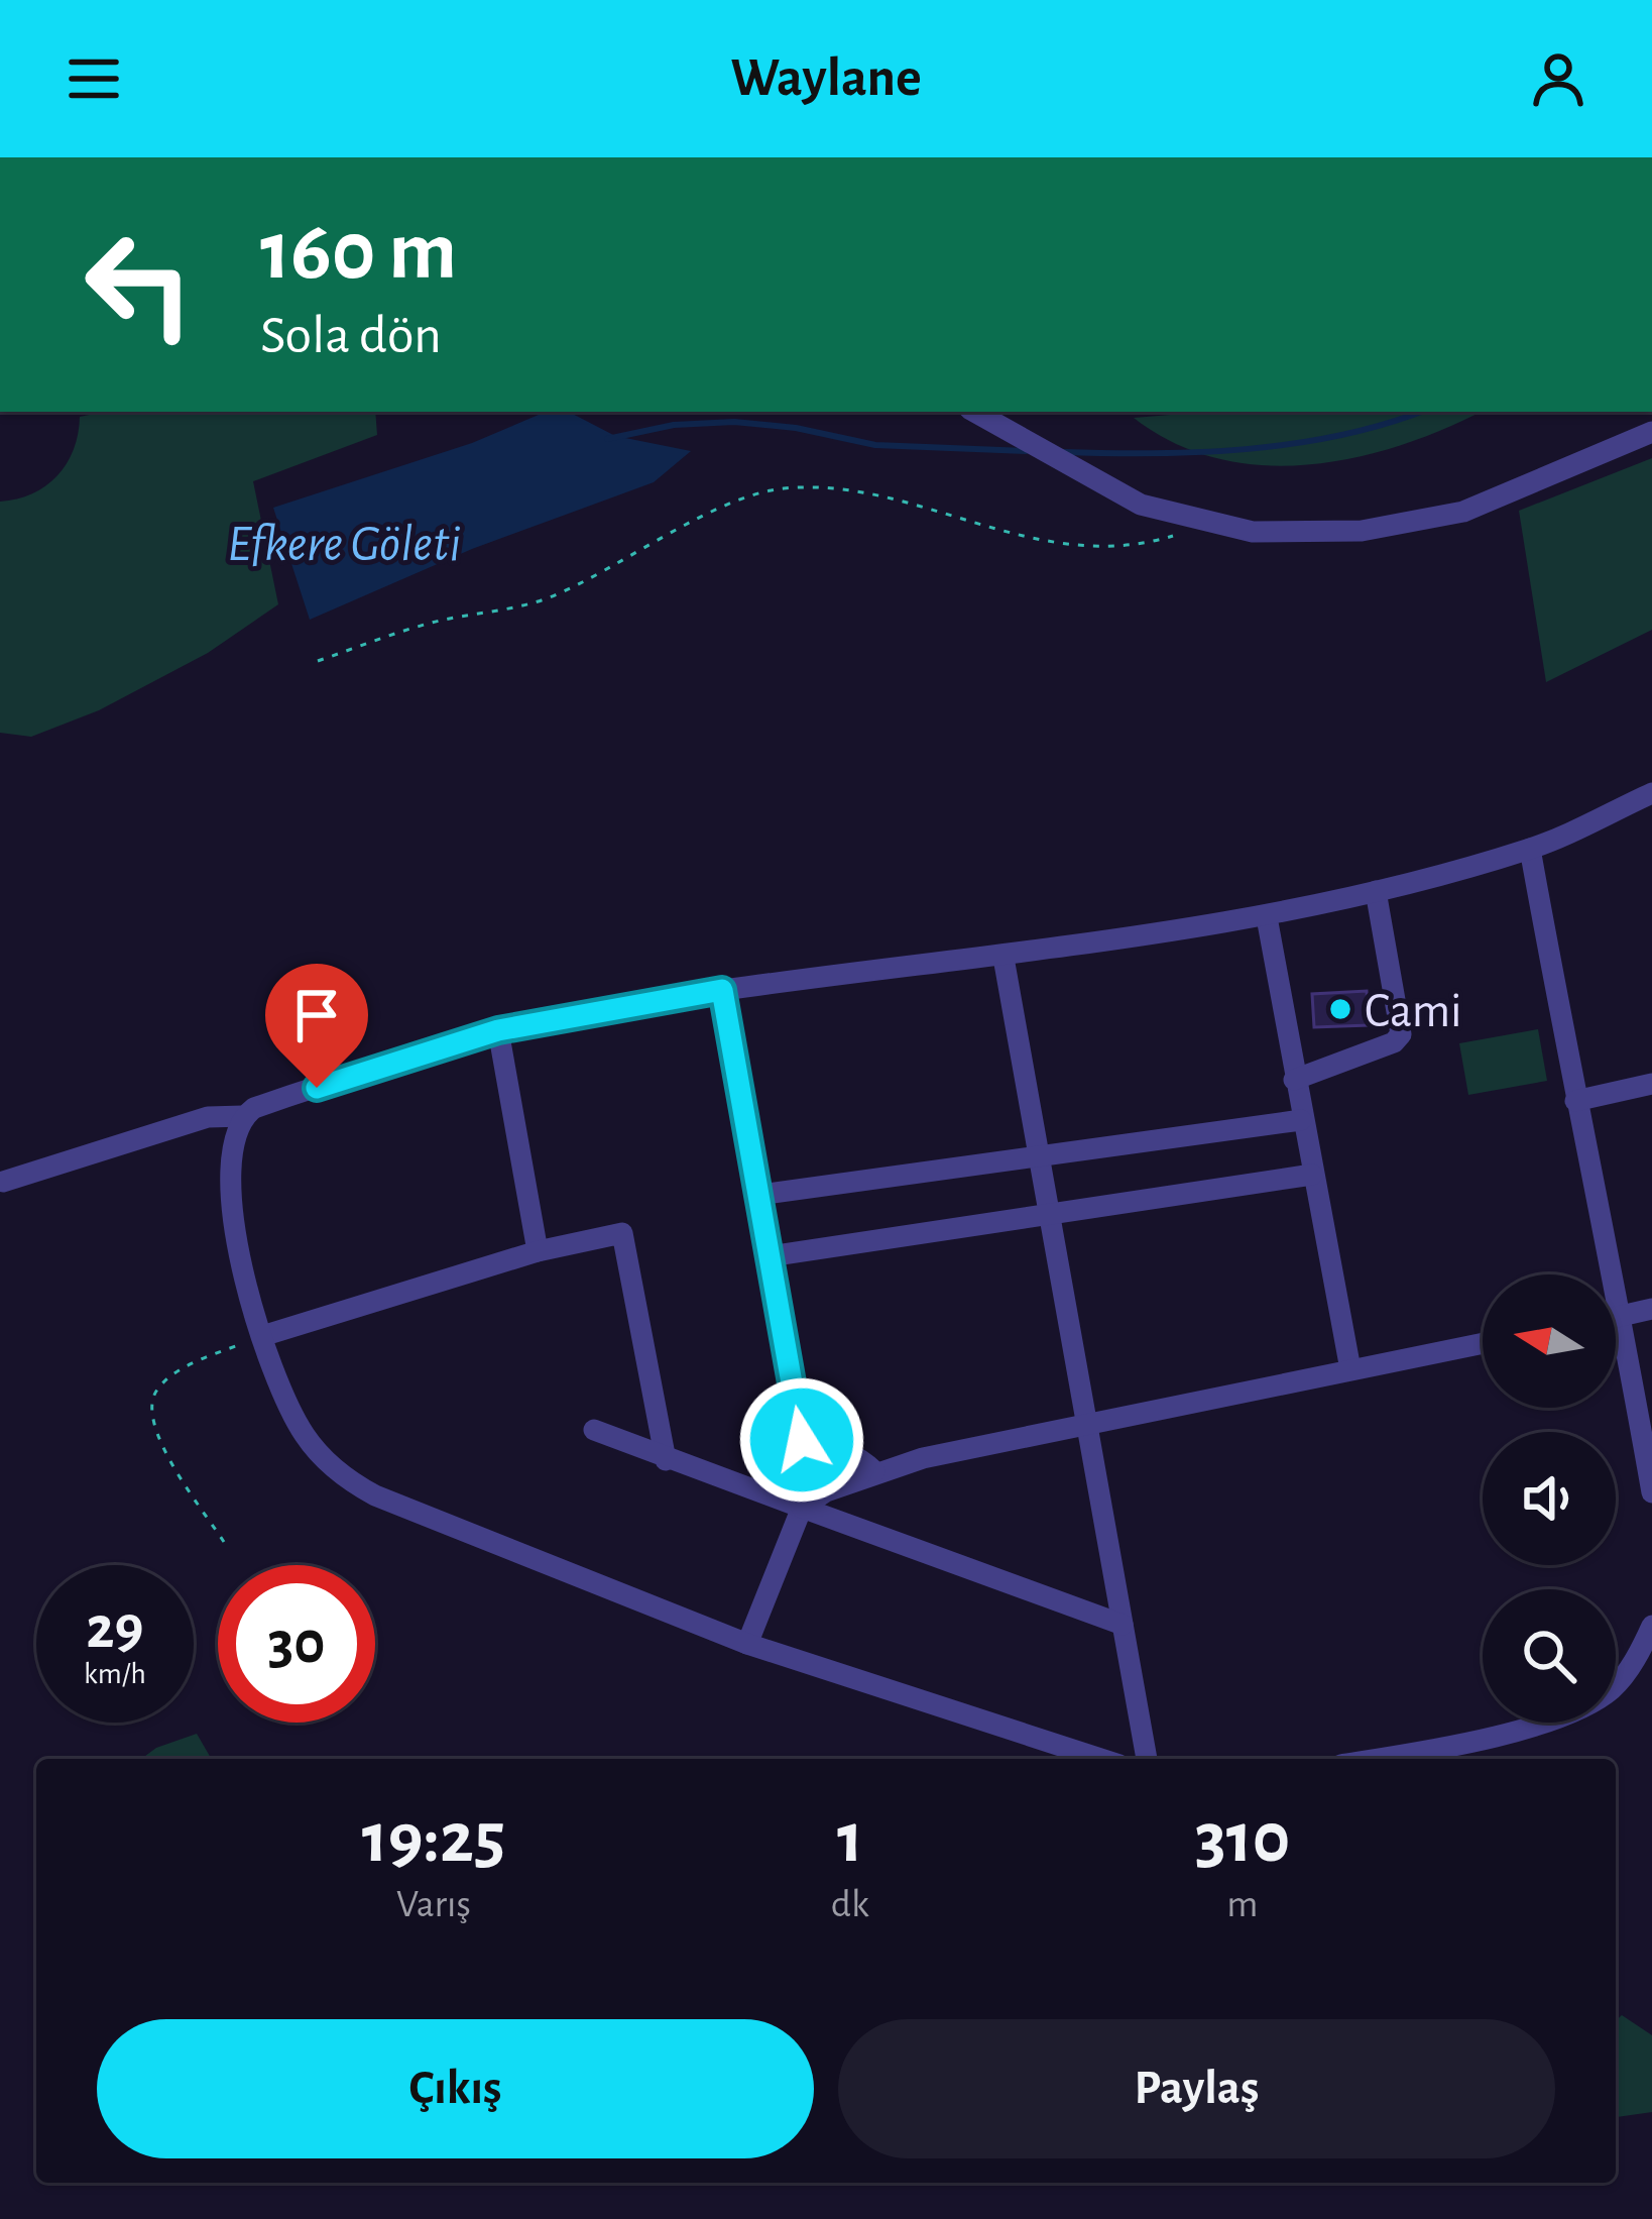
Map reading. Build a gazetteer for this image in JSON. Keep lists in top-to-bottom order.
{
  "water": ["Efkere Göleti"],
  "places": ["Cami"],
  "north": "left",
  "page": {
    "header": "Waylane",
    "turn": ["160 m", "Sola dön"],
    "speed": "29 km/h",
    "limit": "30",
    "eta": [
      "19:25",
      "Varış",
      "1",
      "dk",
      "310",
      "m"
    ],
    "buttons": ["Çıkış", "Paylaş"]
  }
}
